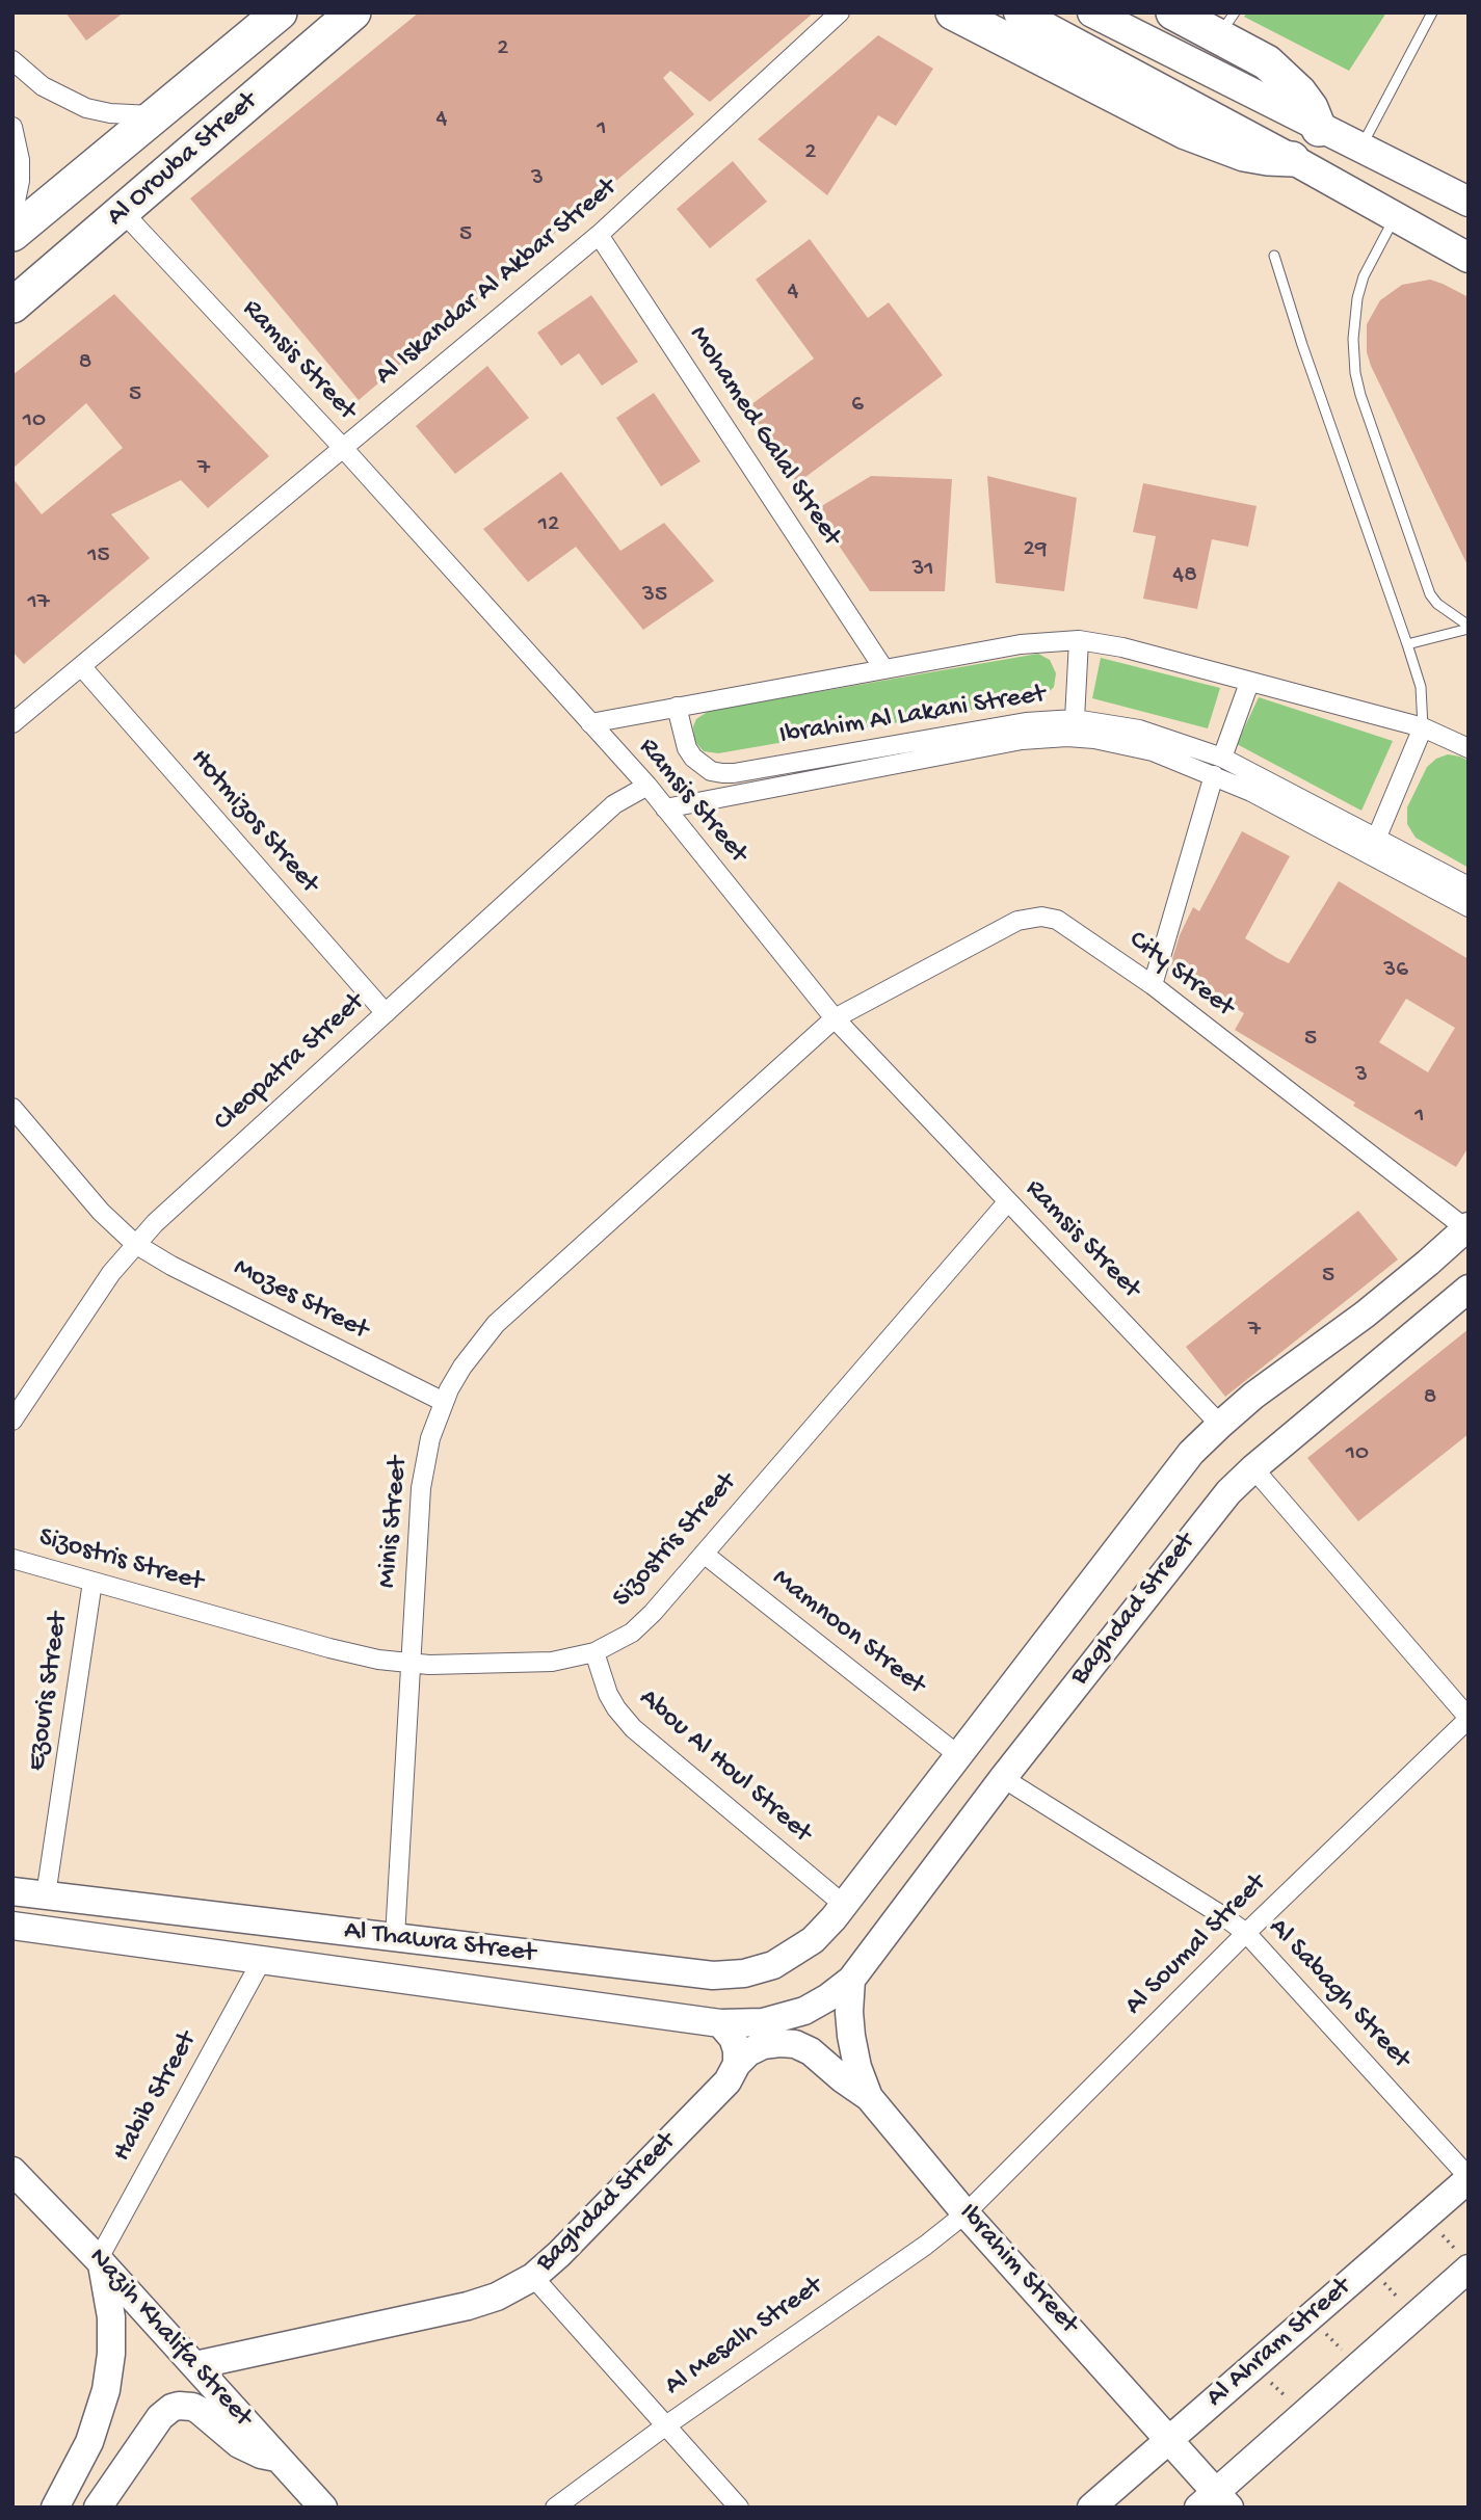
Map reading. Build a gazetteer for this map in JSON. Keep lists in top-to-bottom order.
{
  "streets": {
    "highway": ["Al Orouba Street"],
    "main road": [
      "Baghdad Street",
      "Al Thawra Street",
      "Ibrahim Street",
      "Nazih Khalifa Street",
      "Al Ahram Street"
    ],
    "street": [
      "Al Iskandar Al Akbar Street",
      "Ramsis Street",
      "Mohamed Galal Street",
      "Ibrahim Al Lakani Street",
      "Hotmizos Street",
      "City Street",
      "Cleopatra Street",
      "Mozes Street",
      "Minis Street",
      "Sizostris Street",
      "Mamnoon Street",
      "Ezouris Street",
      "Abou Al Houl Street",
      "Al Soumal Street",
      "Al Sabagh Street",
      "Habib Street",
      "Al Mesalh Street"
    ]
  },
  "crossings": [
    ["Al Orouba Street", "Ramsis Street"],
    ["Al Iskandar Al Akbar Street", "Ramsis Street"],
    ["Al Iskandar Al Akbar Street", "Mohamed Galal Street"],
    ["Al Iskandar Al Akbar Street", "Hotmizos Street"],
    ["Ramsis Street", "Ibrahim Al Lakani Street"],
    ["Ramsis Street", "City Street"],
    ["Ramsis Street", "Cleopatra Street"],
    ["Ramsis Street", "Minis Street"],
    ["Ramsis Street", "Sizostris Street"],
    ["Ramsis Street", "Baghdad Street"],
    ["Mohamed Galal Street", "Ibrahim Al Lakani Street"],
    ["Hotmizos Street", "Cleopatra Street"],
    ["City Street", "Minis Street"],
    ["City Street", "Baghdad Street"],
    ["Cleopatra Street", "Mozes Street"],
    ["Mozes Street", "Minis Street"],
    ["Minis Street", "Sizostris Street"],
    ["Minis Street", "Al Thawra Street"],
    ["Sizostris Street", "Mamnoon Street"],
    ["Sizostris Street", "Ezouris Street"],
    ["Sizostris Street", "Abou Al Houl Street"],
    ["Baghdad Street", "Mamnoon Street"],
    ["Baghdad Street", "Abou Al Houl Street"],
    ["Baghdad Street", "Al Thawra Street"],
    ["Baghdad Street", "Al Sabagh Street"],
    ["Baghdad Street", "Ibrahim Street"],
    ["Baghdad Street", "Nazih Khalifa Street"],
    ["Ezouris Street", "Al Thawra Street"],
    ["Abou Al Houl Street", "Al Thawra Street"],
    ["Al Thawra Street", "Habib Street"],
    ["Al Thawra Street", "Ibrahim Street"],
    ["Al Soumal Street", "Al Sabagh Street"],
    ["Al Soumal Street", "Ibrahim Street"],
    ["Al Soumal Street", "Al Mesalh Street"],
    ["Al Sabagh Street", "Al Ahram Street"],
    ["Habib Street", "Nazih Khalifa Street"],
    ["Ibrahim Street", "Al Mesalh Street"],
    ["Ibrahim Street", "Al Ahram Street"]
  ],
  "house_numbers": [
    "2",
    "4",
    "1",
    "2",
    "3",
    "5",
    "4",
    "8",
    "5",
    "6",
    "10",
    "7",
    "12",
    "29",
    "15",
    "31",
    "48",
    "35",
    "17",
    "36",
    "5",
    "3",
    "1",
    "5",
    "7",
    "8",
    "10"
  ]
}
